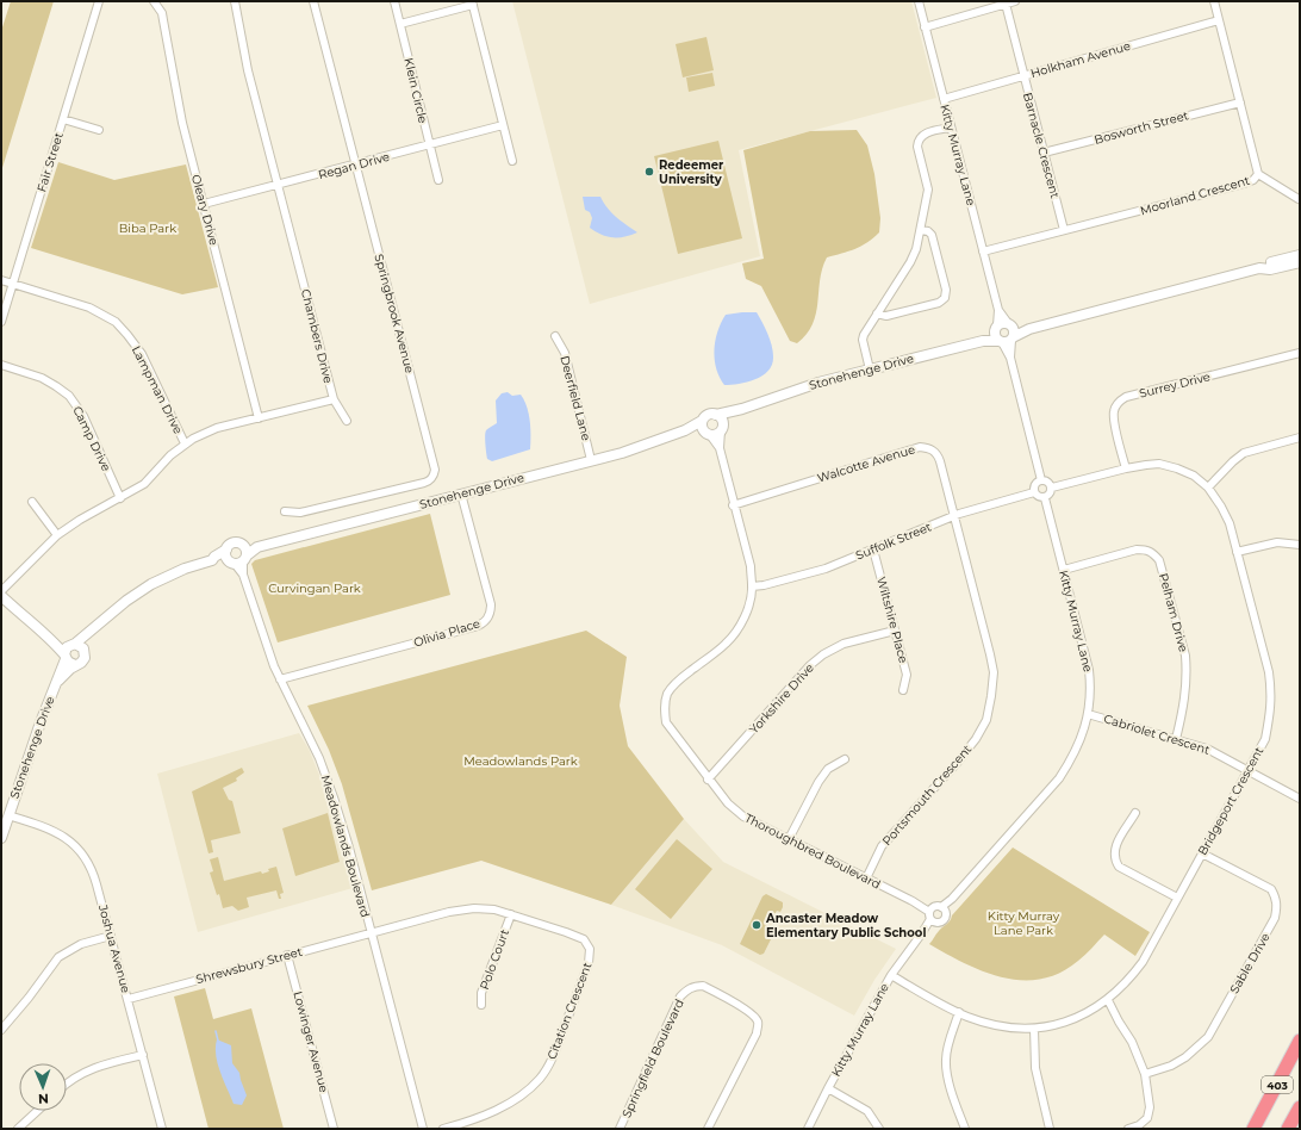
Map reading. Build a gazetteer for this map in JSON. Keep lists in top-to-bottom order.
{
  "streets": {
    "highway": ["403"],
    "street": [
      "Holkham Avenue",
      "Klein Circle",
      "Bosworth Street",
      "Barnacle Crescent",
      "Kitty Murray Lane",
      "Fair Street",
      "Regan Drive",
      "Moorland Crescent",
      "Oleary Drive",
      "Springbrook Avenue",
      "Chambers Drive",
      "Stonehenge Drive",
      "Surrey Drive",
      "Lampman Drive",
      "Deerfield Lane",
      "Camp Drive",
      "Walcotte Avenue",
      "Suffolk Street",
      "Pelham Drive",
      "Wiltshire Place",
      "Olivia Place",
      "Yorkshire Drive",
      "Cabriolet Crescent",
      "Portsmouth Crescent",
      "Bridgeport Crescent",
      "Meadowlands Boulevard",
      "Thoroughbred Boulevard",
      "Joshua Avenue",
      "Polo Court",
      "Sable Drive",
      "Shrewsbury Street",
      "Citation Crescent",
      "Lowinger Avenue",
      "Springfield Boulevard"
    ]
  },
  "crossings": [
    ["Holkham Avenue", "Barnacle Crescent"],
    ["Holkham Avenue", "Kitty Murray Lane"],
    ["Holkham Avenue", "Moorland Crescent"],
    ["Klein Circle", "Regan Drive"],
    ["Bosworth Street", "Barnacle Crescent"],
    ["Bosworth Street", "Moorland Crescent"],
    ["Barnacle Crescent", "Moorland Crescent"],
    ["Kitty Murray Lane", "Moorland Crescent"],
    ["Kitty Murray Lane", "Stonehenge Drive"],
    ["Kitty Murray Lane", "Suffolk Street"],
    ["Kitty Murray Lane", "Pelham Drive"],
    ["Kitty Murray Lane", "Cabriolet Crescent"],
    ["Kitty Murray Lane", "Bridgeport Crescent"],
    ["Kitty Murray Lane", "Thoroughbred Boulevard"],
    ["Fair Street", "Lampman Drive"],
    ["Regan Drive", "Oleary Drive"],
    ["Regan Drive", "Springbrook Avenue"],
    ["Regan Drive", "Chambers Drive"],
    ["Oleary Drive", "Chambers Drive"],
    ["Chambers Drive", "Lampman Drive"],
    ["Chambers Drive", "Camp Drive"],
    ["Stonehenge Drive", "Deerfield Lane"],
    ["Stonehenge Drive", "Olivia Place"],
    ["Stonehenge Drive", "Meadowlands Boulevard"],
    ["Stonehenge Drive", "Thoroughbred Boulevard"],
    ["Stonehenge Drive", "Joshua Avenue"],
    ["Surrey Drive", "Bridgeport Crescent"],
    ["Walcotte Avenue", "Suffolk Street"],
    ["Walcotte Avenue", "Portsmouth Crescent"],
    ["Walcotte Avenue", "Thoroughbred Boulevard"],
    ["Suffolk Street", "Wiltshire Place"],
    ["Suffolk Street", "Portsmouth Crescent"],
    ["Suffolk Street", "Bridgeport Crescent"],
    ["Suffolk Street", "Thoroughbred Boulevard"],
    ["Pelham Drive", "Cabriolet Crescent"],
    ["Wiltshire Place", "Yorkshire Drive"],
    ["Olivia Place", "Meadowlands Boulevard"],
    ["Yorkshire Drive", "Thoroughbred Boulevard"],
    ["Cabriolet Crescent", "Bridgeport Crescent"],
    ["Portsmouth Crescent", "Thoroughbred Boulevard"],
    ["Bridgeport Crescent", "Sable Drive"],
    ["Meadowlands Boulevard", "Shrewsbury Street"],
    ["Meadowlands Boulevard", "Citation Crescent"],
    ["Joshua Avenue", "Shrewsbury Street"],
    ["Polo Court", "Citation Crescent"],
    ["Shrewsbury Street", "Citation Crescent"],
    ["Shrewsbury Street", "Lowinger Avenue"]
  ],
  "parks": [
    "Biba Park",
    "Curvingan Park",
    "Meadowlands Park",
    "Kitty Murray Lane Park"
  ],
  "places": ["Redeemer University", "Ancaster Meadow Elementary Public School"],
  "north": "bottom"
}
